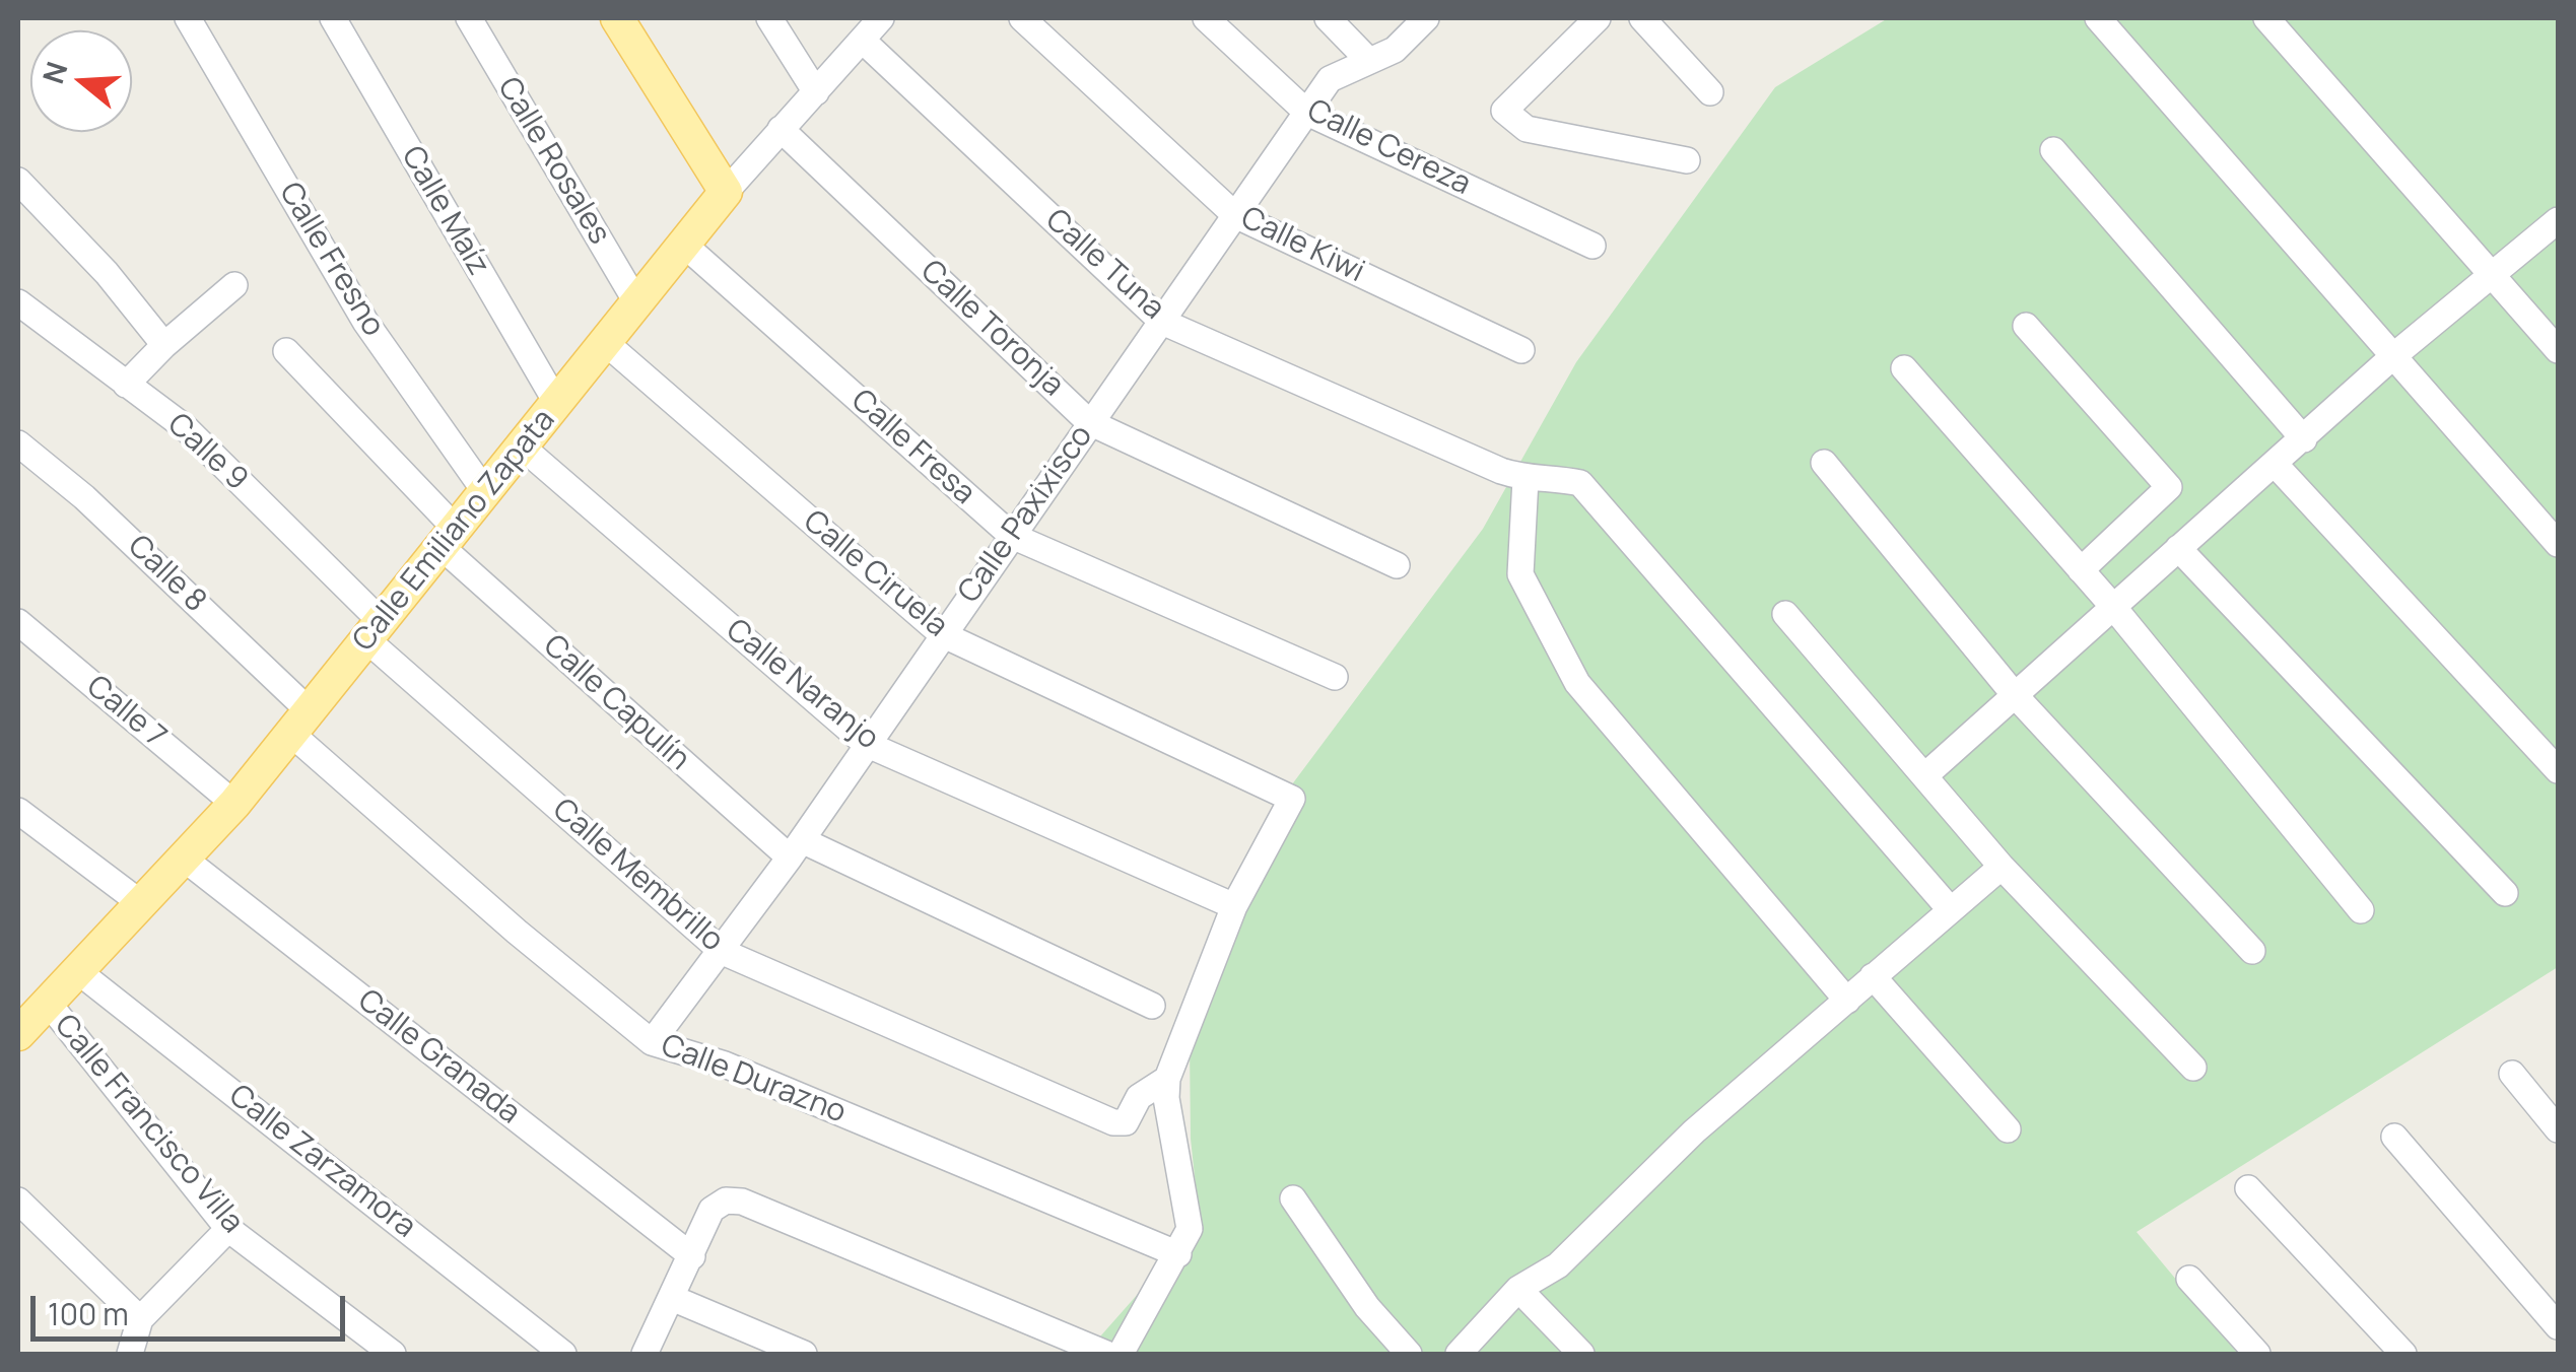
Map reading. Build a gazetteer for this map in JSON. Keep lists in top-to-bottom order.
{
  "streets": {
    "main road": ["Calle Emiliano Zapata"],
    "street": [
      "Calle Cereza",
      "Calle Rosales",
      "Calle Maíz",
      "Calle Kiwi",
      "Calle Fresno",
      "Calle Tuna",
      "Calle Toronja",
      "Calle Fresa",
      "Calle 9",
      "Calle Paxixisco",
      "Calle 8",
      "Calle Ciruela",
      "Calle Naranjo",
      "Calle Capulín",
      "Calle 7",
      "Calle Membrillo",
      "Calle Granada",
      "Calle Durazno",
      "Calle Francisco Villa",
      "Calle Zarzamora"
    ]
  },
  "crossings": [
    ["Calle Cereza", "Calle Paxixisco"],
    ["Calle Rosales", "Calle Emiliano Zapata"],
    ["Calle Maíz", "Calle Emiliano Zapata"],
    ["Calle Kiwi", "Calle Paxixisco"],
    ["Calle Fresno", "Calle Emiliano Zapata"],
    ["Calle Tuna", "Calle Paxixisco"],
    ["Calle Tuna", "Calle Emiliano Zapata"],
    ["Calle Toronja", "Calle Paxixisco"],
    ["Calle Toronja", "Calle Emiliano Zapata"],
    ["Calle Fresa", "Calle Paxixisco"],
    ["Calle Fresa", "Calle Emiliano Zapata"],
    ["Calle 9", "Calle Emiliano Zapata"],
    ["Calle 9", "Calle Membrillo"],
    ["Calle Paxixisco", "Calle Ciruela"],
    ["Calle Paxixisco", "Calle Naranjo"],
    ["Calle Paxixisco", "Calle Capulín"],
    ["Calle Paxixisco", "Calle Membrillo"],
    ["Calle Paxixisco", "Calle Durazno"],
    ["Calle Emiliano Zapata", "Calle 8"],
    ["Calle Emiliano Zapata", "Calle Ciruela"],
    ["Calle Emiliano Zapata", "Calle Naranjo"],
    ["Calle Emiliano Zapata", "Calle Capulín"],
    ["Calle Emiliano Zapata", "Calle 7"],
    ["Calle Emiliano Zapata", "Calle Membrillo"],
    ["Calle Emiliano Zapata", "Calle Granada"],
    ["Calle Emiliano Zapata", "Calle Durazno"],
    ["Calle Emiliano Zapata", "Calle Francisco Villa"],
    ["Calle Emiliano Zapata", "Calle Zarzamora"],
    ["Calle 8", "Calle Durazno"],
    ["Calle Ciruela", "Calle Naranjo"]
  ],
  "scale_bar": "100 m",
  "north": "left"
}
